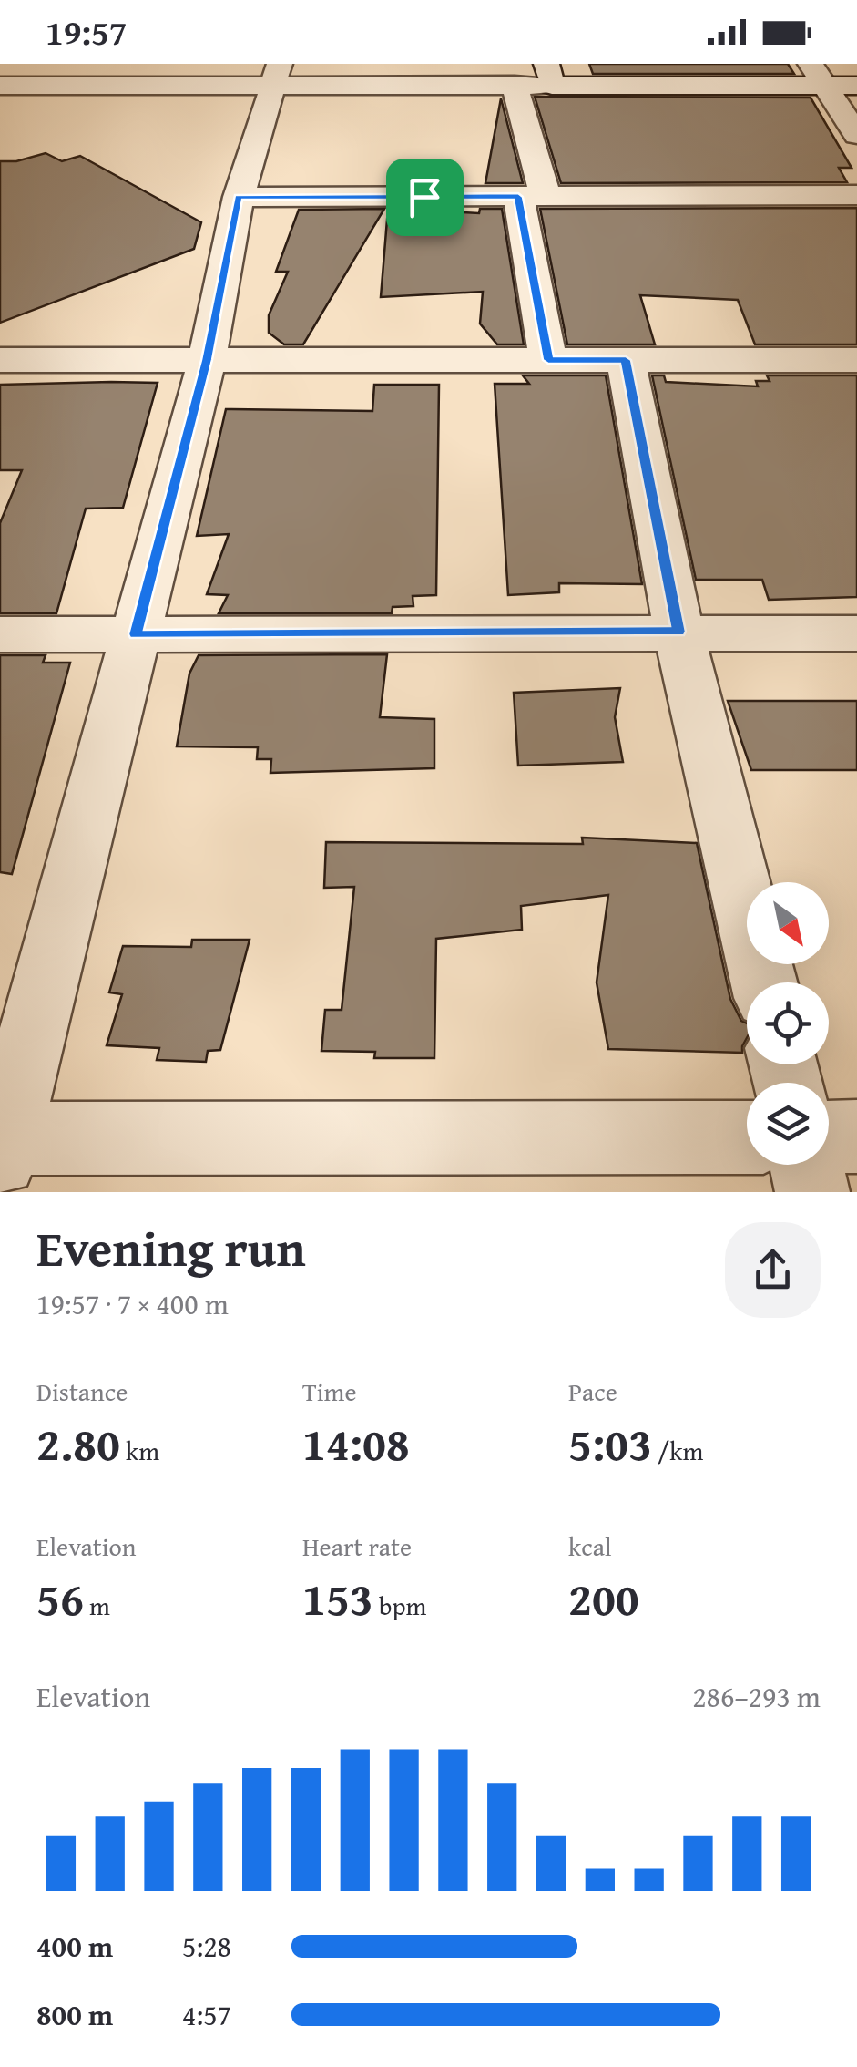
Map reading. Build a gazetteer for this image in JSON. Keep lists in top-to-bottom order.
{
  "north": "bottom right",
  "page": {
    "status": "19:57",
    "heading": ["Evening run", "19:57 · 7 × 400 m"],
    "stats": [
      ["Distance", "2.80 km"],
      ["Time", "14:08"],
      ["Pace", "5:03 /km"],
      ["Elevation", "56 m"],
      ["Heart rate", "153 bpm"],
      ["kcal", "200"]
    ],
    "chart": ["Elevation", "286–293 m"],
    "list": [
      {
        "name": "400 m",
        "note": "5:28"
      },
      {
        "name": "800 m",
        "note": "4:57"
      }
    ]
  }
}
